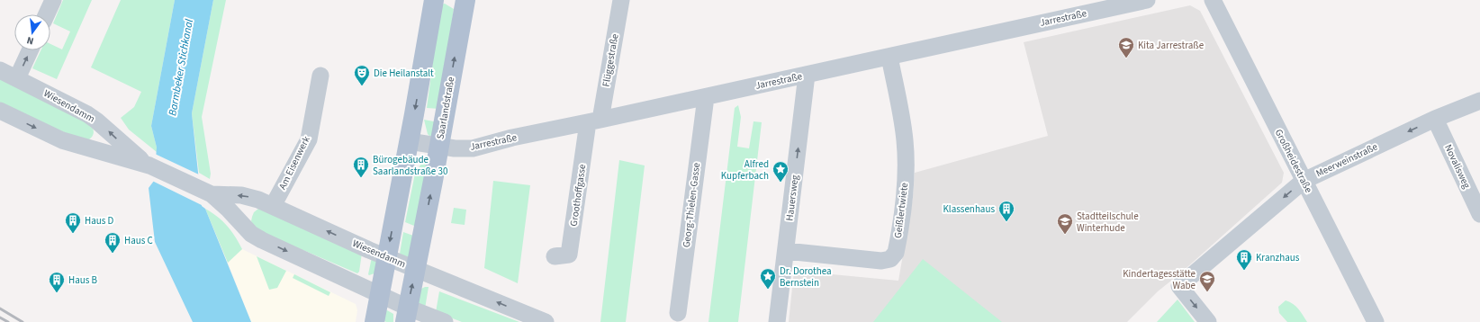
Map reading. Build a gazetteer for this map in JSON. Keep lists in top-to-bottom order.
{
  "streets": {
    "main road": ["Saarlandstraße"],
    "street": [
      "Jarrestraße",
      "Flüggestraße",
      "Wiesendamm",
      "Meerweinstraße",
      "Großheidestraße",
      "Am Eisenwerk",
      "Novalisweg",
      "Groothoffgasse",
      "Hauersweg",
      "Georg-Thielen-Gasse",
      "Geißlertwiete"
    ]
  },
  "crossings": [
    ["Jarrestraße", "Flüggestraße"],
    ["Jarrestraße", "Saarlandstraße"],
    ["Jarrestraße", "Groothoffgasse"],
    ["Jarrestraße", "Hauersweg"],
    ["Jarrestraße", "Georg-Thielen-Gasse"],
    ["Jarrestraße", "Geißlertwiete"],
    ["Flüggestraße", "Groothoffgasse"],
    ["Wiesendamm", "Saarlandstraße"],
    ["Wiesendamm", "Am Eisenwerk"],
    ["Meerweinstraße", "Großheidestraße"],
    ["Meerweinstraße", "Novalisweg"],
    ["Hauersweg", "Geißlertwiete"]
  ],
  "one_way": ["Meerweinstraße", "Hauersweg"],
  "water": ["Barmbeker Stichkanal"],
  "places": {
    "school or university": ["Kita Jarrestraße", "Stadtteilschule Winterhude", "Kindertagesstätte Wabe"],
    "theatre": ["Die Heilanstalt"],
    "building": [
      "Bürogebäude Saarlandstraße 30",
      "Klassenhaus",
      "Haus D",
      "Haus C",
      "Kranzhaus",
      "Haus B"
    ],
    "place": ["Alfred Kupferbach", "Dr. Dorothea Bernstein"]
  },
  "north": "bottom"
}
